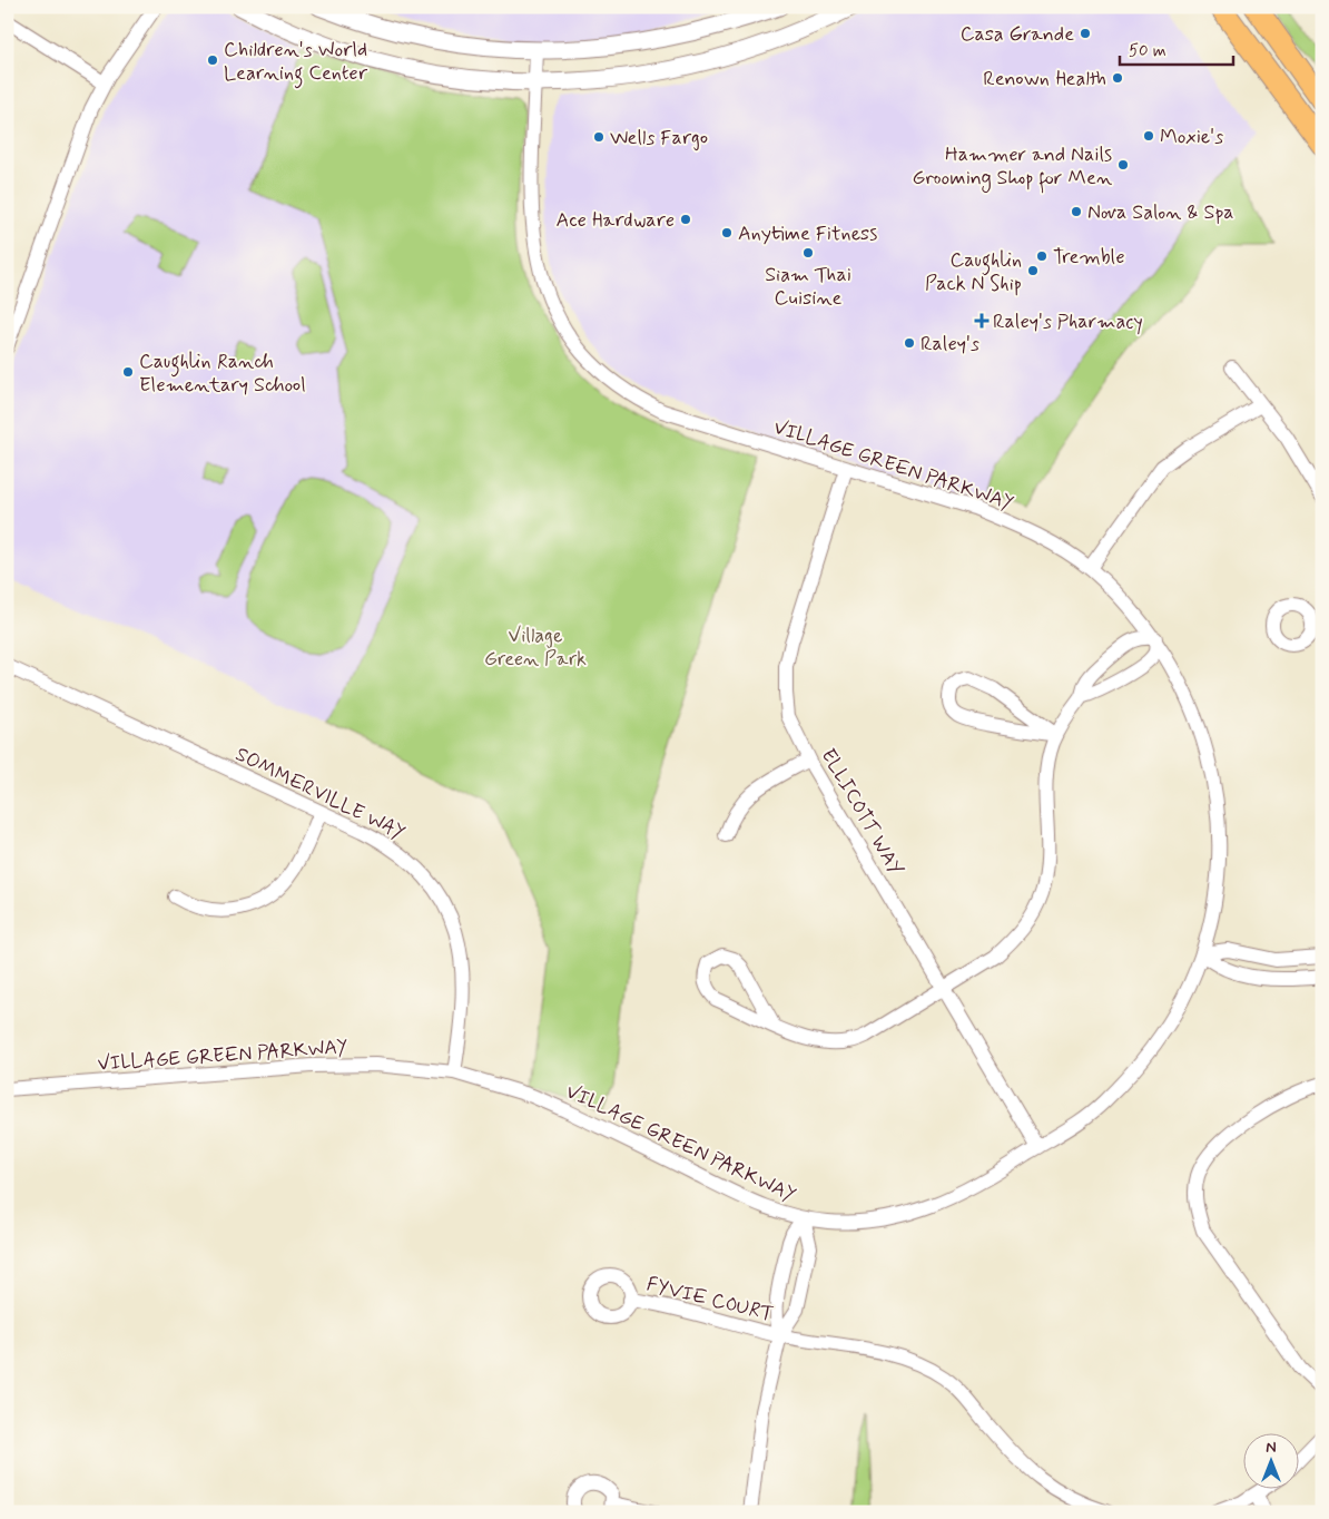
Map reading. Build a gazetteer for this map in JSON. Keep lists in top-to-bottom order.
{
  "streets": {
    "street": [
      "VILLAGE GREEN PARKWAY",
      "SOMMERVILLE WAY",
      "ELLICOTT WAY",
      "FYVIE COURT"
    ]
  },
  "crossings": [
    ["VILLAGE GREEN PARKWAY", "SOMMERVILLE WAY"],
    ["VILLAGE GREEN PARKWAY", "ELLICOTT WAY"]
  ],
  "parks": ["Village Green Park"],
  "places": {
    "other": [
      "Casa Grande",
      "Children's World Learning Center",
      "Renown Health",
      "Moxie's",
      "Wells Fargo",
      "Hammer and Nails Grooming Shop for Men",
      "Nova Salon & Spa",
      "Ace Hardware",
      "Anytime Fitness",
      "Siam Thai Cuisine",
      "Tremble",
      "Caughlin Pack N Ship",
      "Raley's",
      "Caughlin Ranch Elementary School"
    ],
    "health": ["Raley's Pharmacy"]
  },
  "scale_bar": "50 m",
  "north": "top"
}
